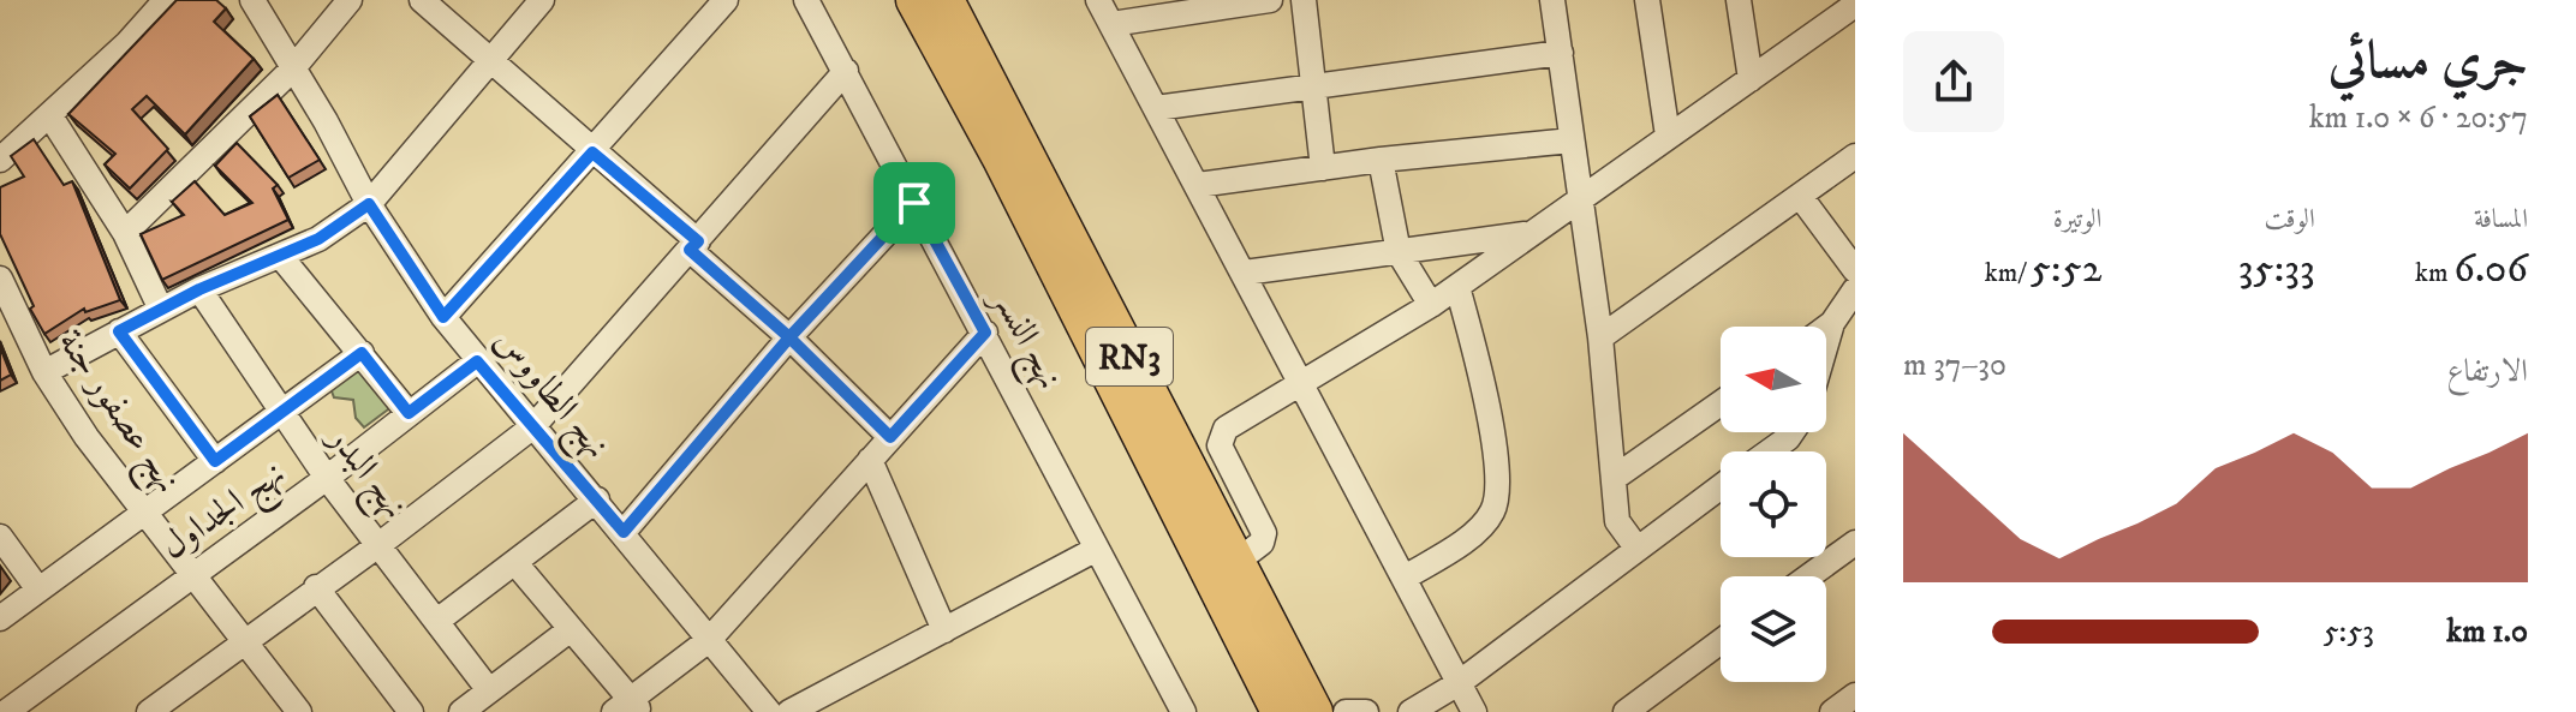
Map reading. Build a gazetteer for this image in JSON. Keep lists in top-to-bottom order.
{
  "streets": {
    "highway": ["RN3"],
    "street": [
      "نهج النسر",
      "نهج الطاووس",
      "نهج عصفور جنة",
      "نهج البدر",
      "نهج الجداول"
    ]
  },
  "crossings": [
    ["نهج الطاووس", "نهج الجداول"],
    ["نهج عصفور جنة", "نهج الجداول"],
    ["نهج البدر", "نهج الجداول"]
  ],
  "north": "left",
  "page": {
    "heading": ["جري مسائي", "20:57 · 6 × 1.0 km"],
    "stats": [
      ["المسافة", "6.06 km"],
      ["الوقت", "35:33"],
      ["الوتيرة", "5:52 /km"]
    ],
    "chart": ["الارتفاع", "30–37 m"],
    "list": [
      {
        "name": "1.0 km",
        "note": "5:53"
      }
    ]
  }
}
